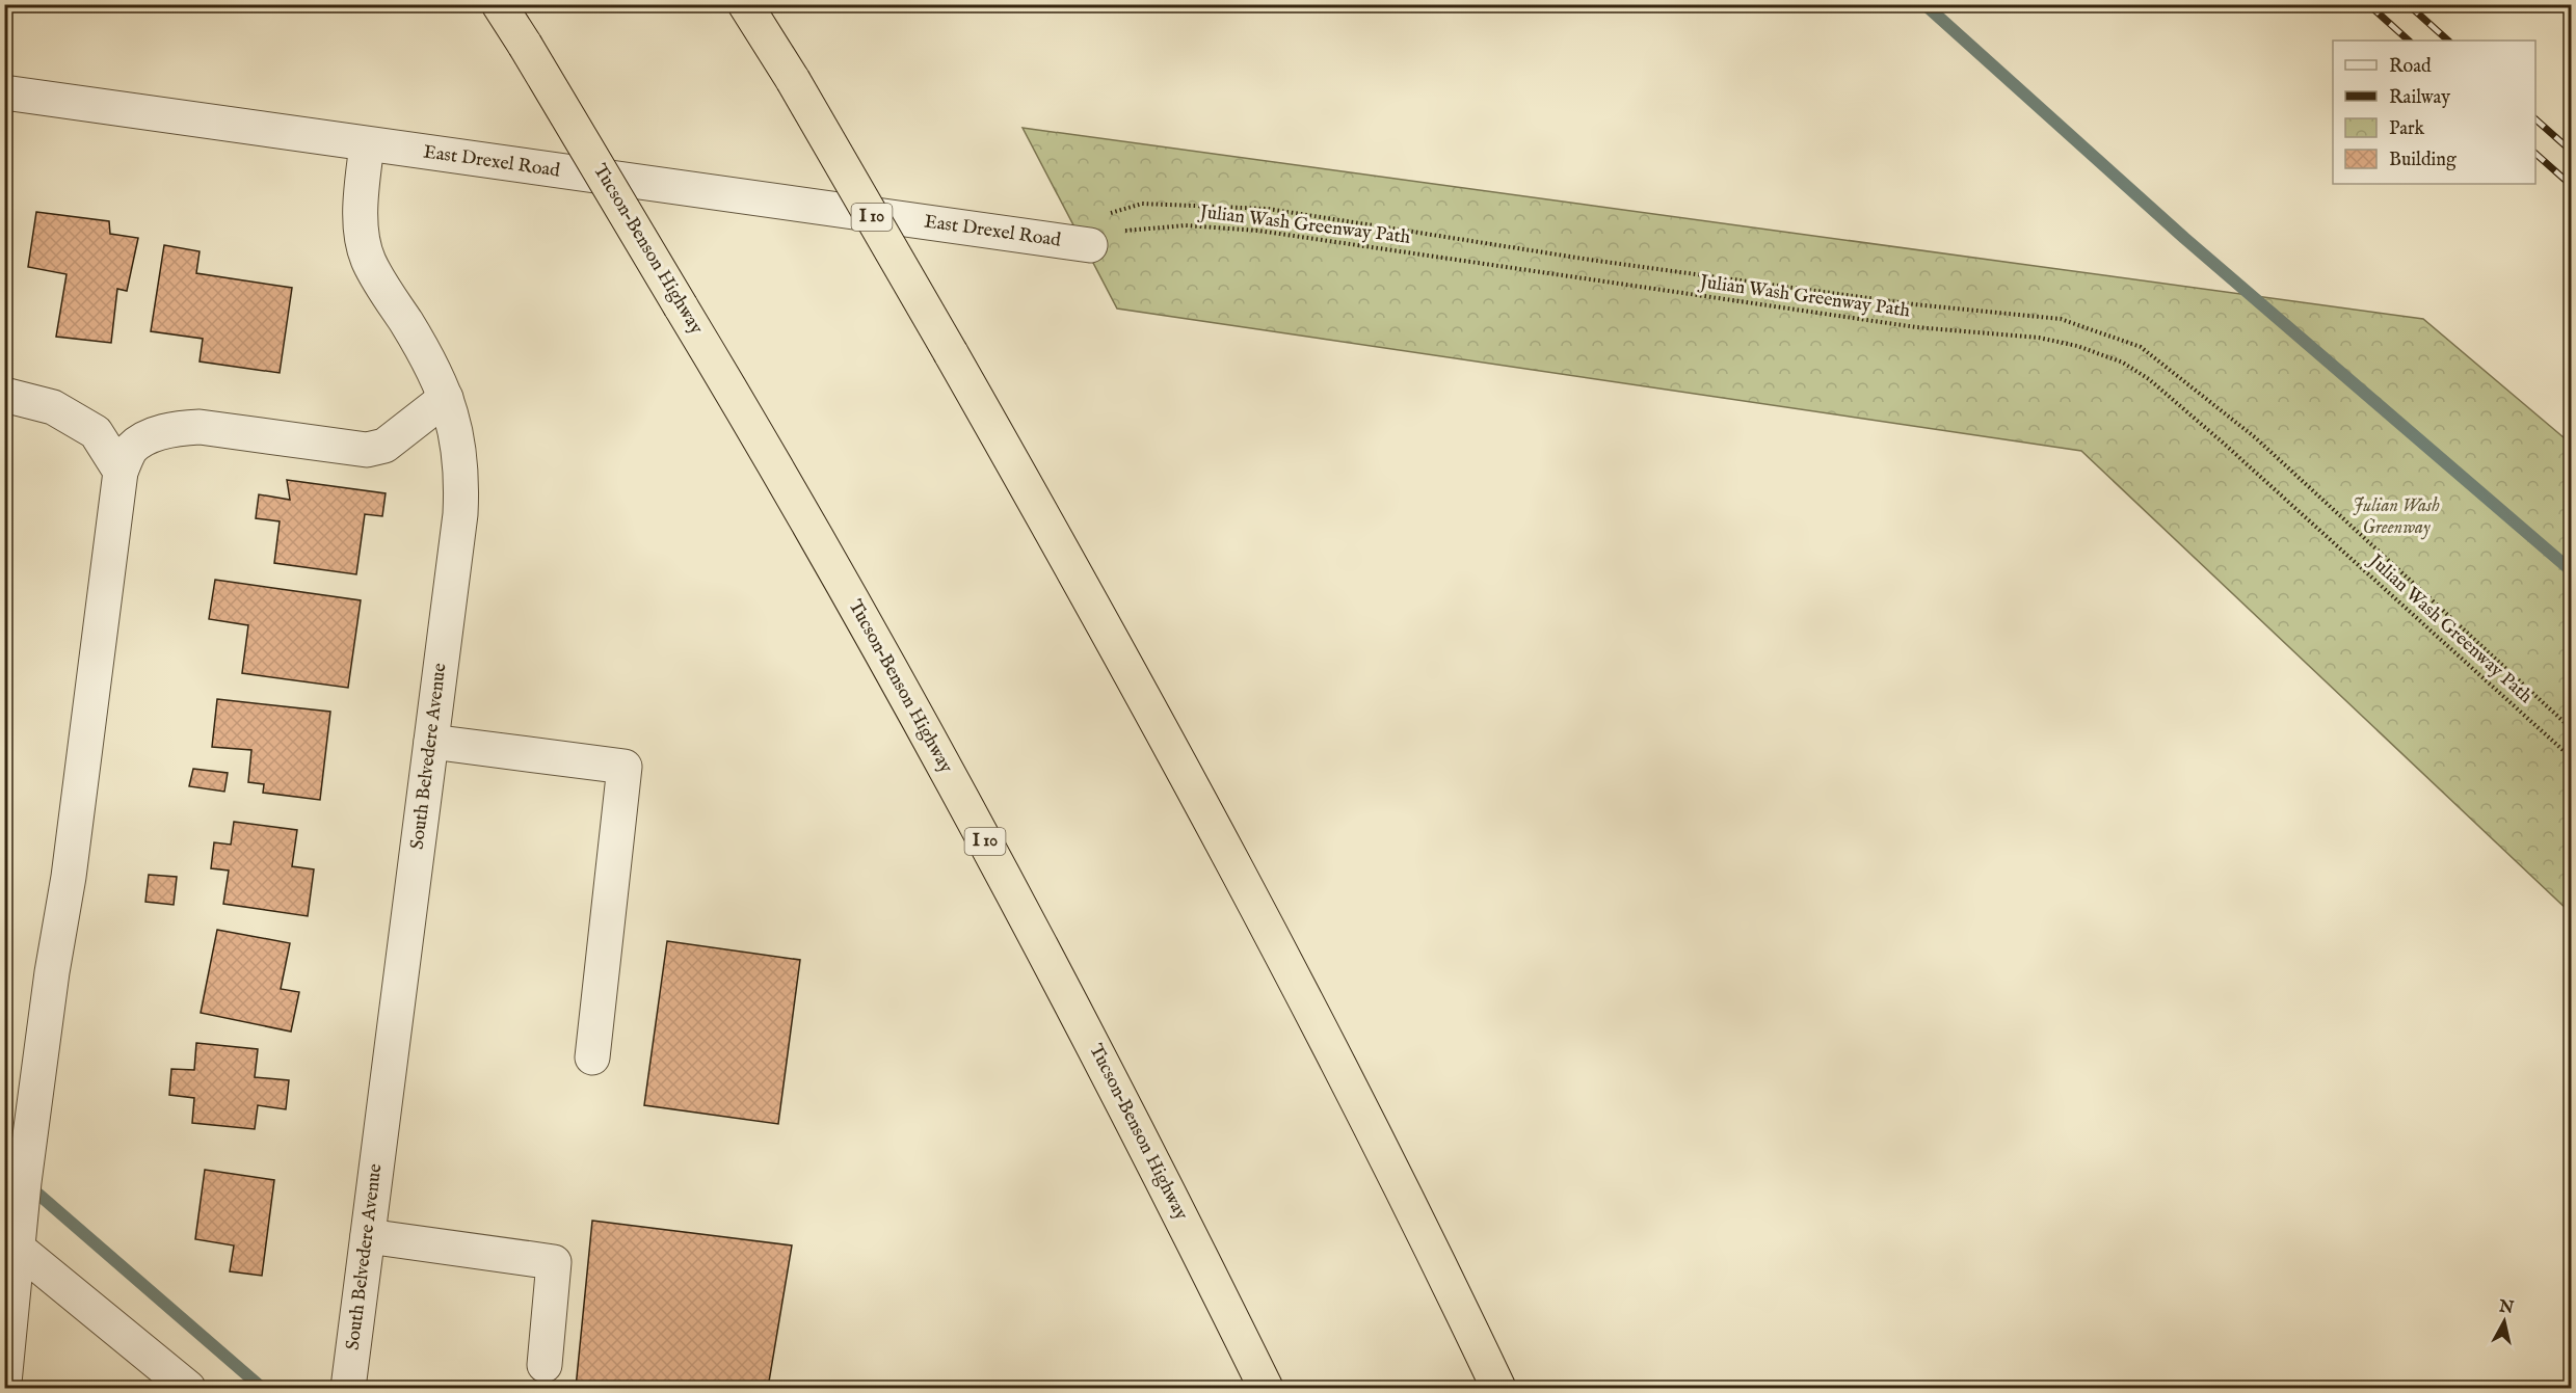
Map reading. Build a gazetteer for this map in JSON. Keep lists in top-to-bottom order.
{
  "streets": {
    "highway": ["I 10", "Tucson–Benson Highway"],
    "street": ["East Drexel Road", "South Belvedere Avenue"],
    "path": ["Julian Wash Greenway Path"]
  },
  "crossings": [
    ["East Drexel Road", "Julian Wash Greenway Path"],
    ["East Drexel Road", "South Belvedere Avenue"]
  ],
  "parks": ["Julian Wash Greenway"],
  "legend": [
    "Road",
    "Railway",
    "Park",
    "Building"
  ],
  "north": "top"
}
